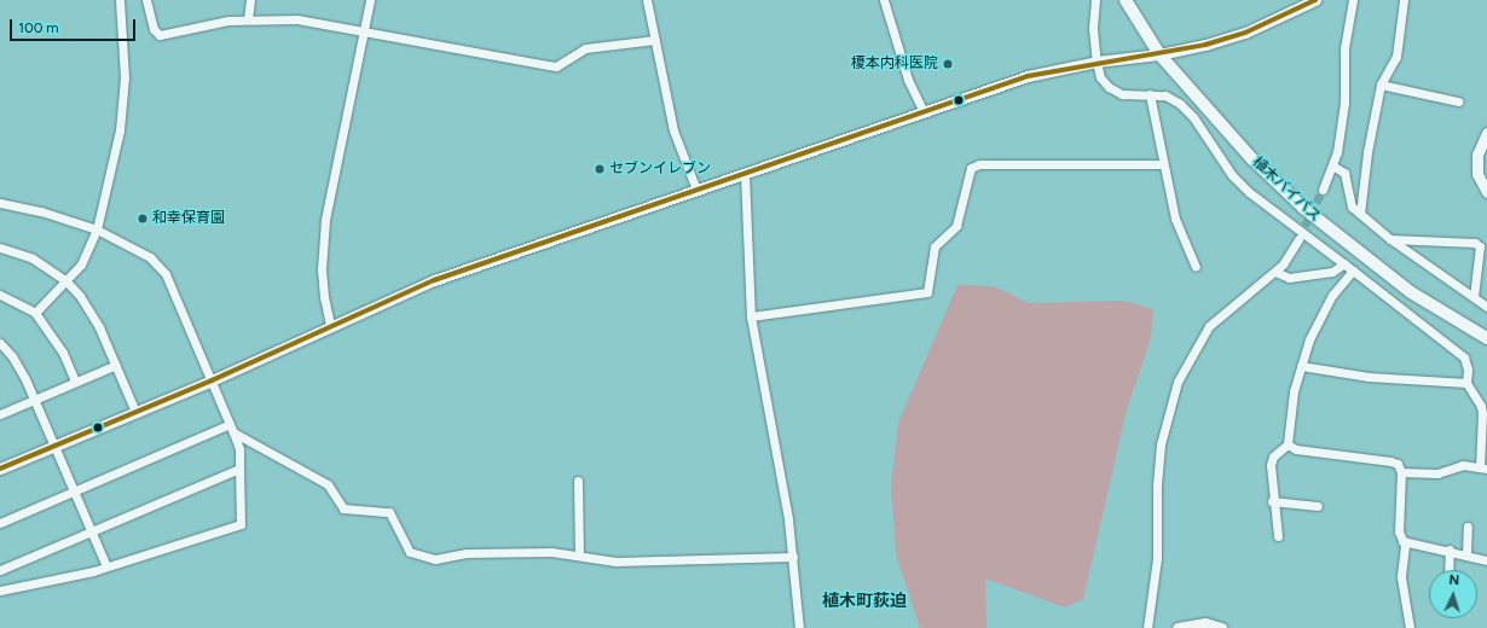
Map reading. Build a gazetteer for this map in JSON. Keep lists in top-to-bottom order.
{
  "streets": {
    "highway": ["植木バイパス"]
  },
  "districts": ["植木町荻迫"],
  "places": ["榎本内科医院", "セブンイレブン", "和幸保育園"],
  "scale_bar": "100 m",
  "north": "top"
}
